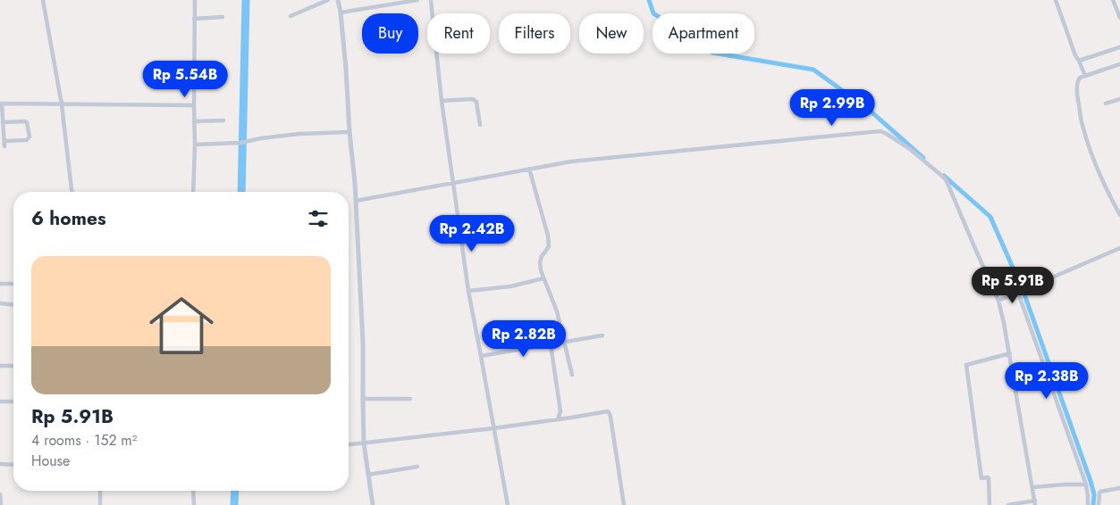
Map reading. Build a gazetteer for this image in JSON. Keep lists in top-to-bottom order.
{
  "page": {
    "chip": [
      "Buy",
      "Rent",
      "Filters",
      "New",
      "Apartment"
    ],
    "price": [
      "Rp 5.54B",
      "Rp 2.99B",
      "Rp 2.42B",
      "Rp 5.91B",
      "Rp 2.82B",
      "Rp 2.38B"
    ],
    "heading": "6 homes",
    "list": [
      {
        "name": "Rp 5.91B",
        "note": "4 rooms · 152 m² · House"
      }
    ]
  }
}
